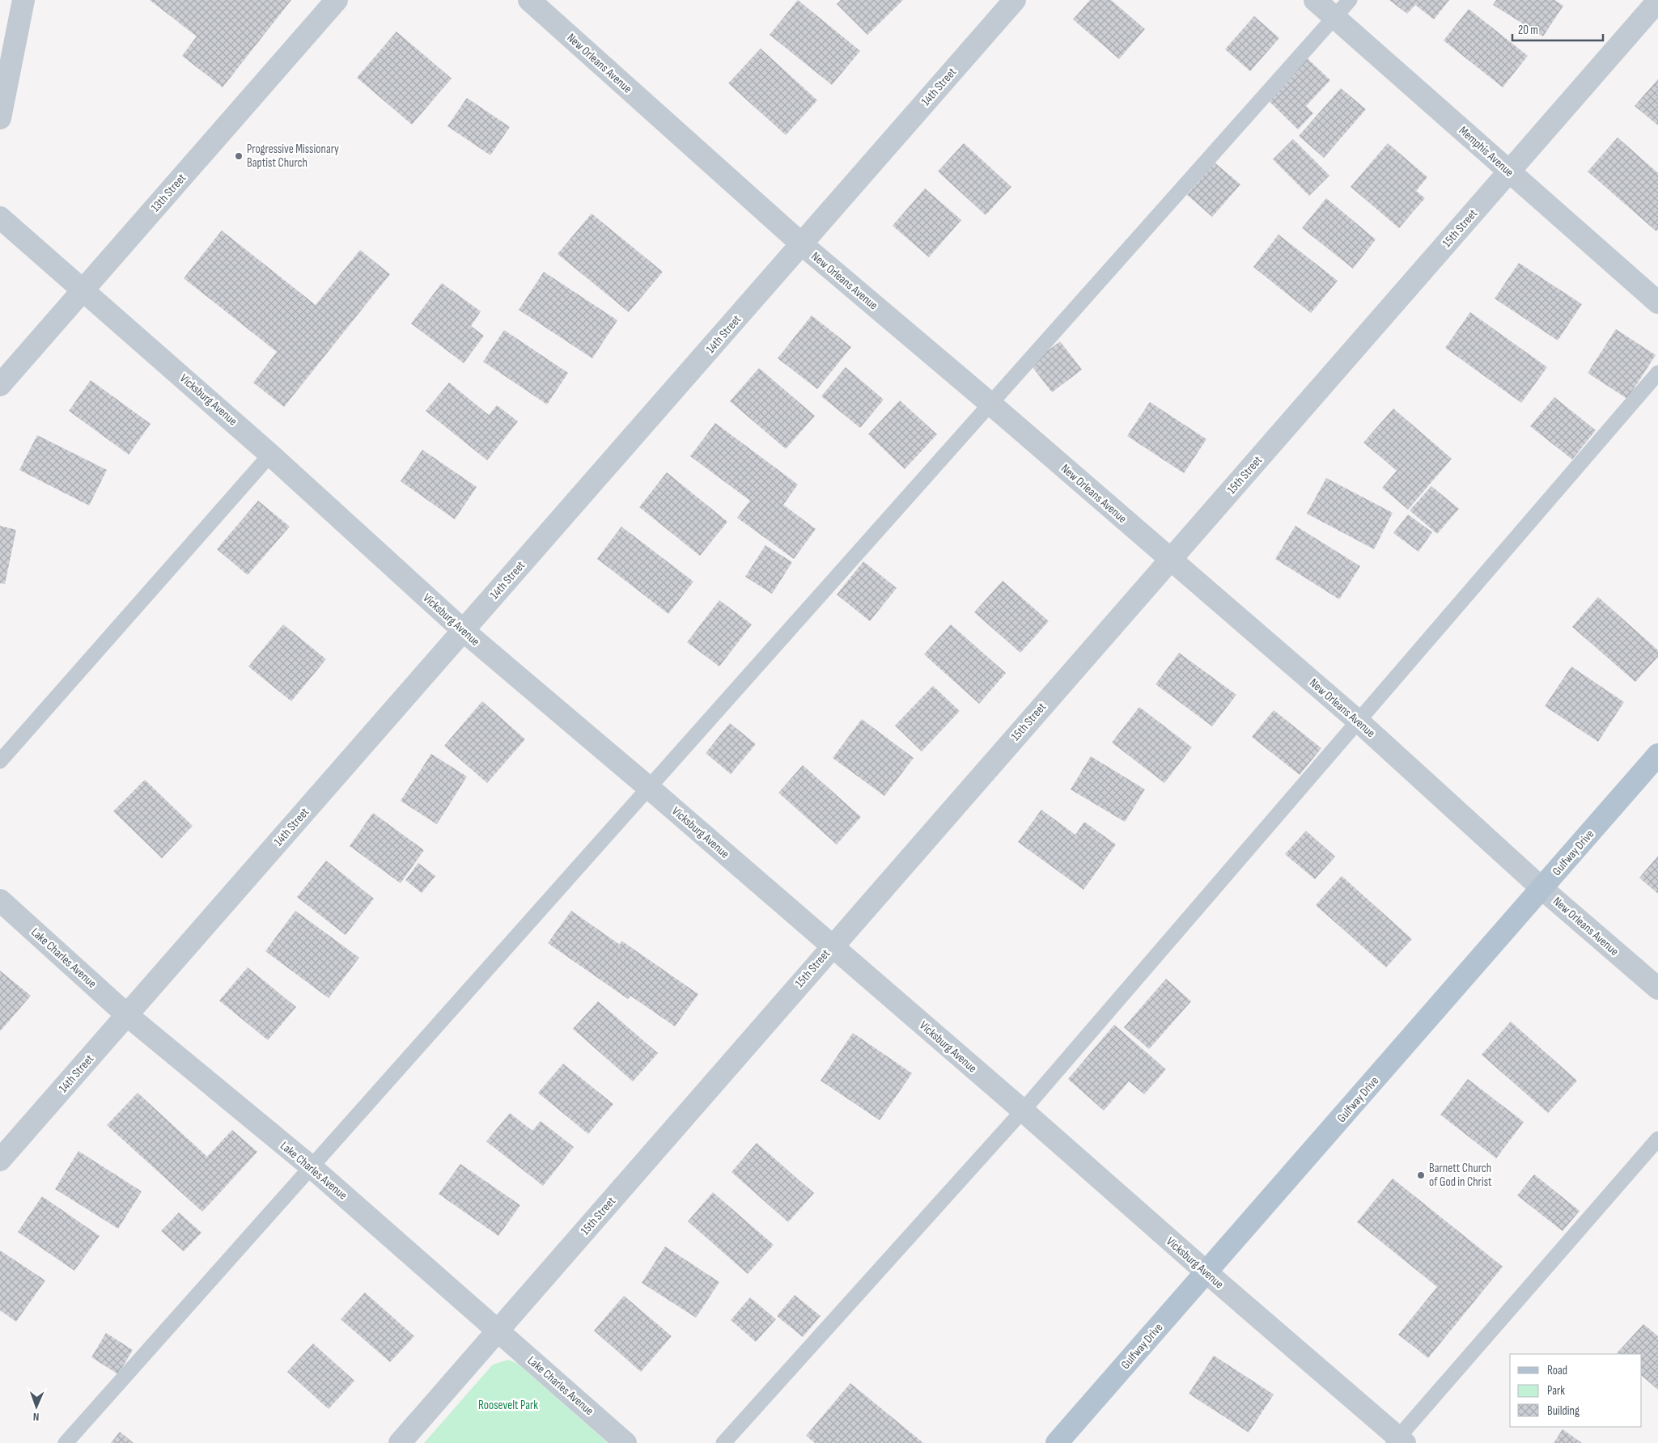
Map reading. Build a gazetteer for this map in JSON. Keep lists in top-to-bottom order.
{
  "streets": {
    "main road": ["Gulfway Drive"],
    "street": [
      "New Orleans Avenue",
      "14th Street",
      "Memphis Avenue",
      "13th Street",
      "15th Street",
      "Vicksburg Avenue",
      "Lake Charles Avenue"
    ]
  },
  "crossings": [
    ["New Orleans Avenue", "14th Street"],
    ["New Orleans Avenue", "15th Street"],
    ["New Orleans Avenue", "Gulfway Drive"],
    ["14th Street", "Vicksburg Avenue"],
    ["14th Street", "Lake Charles Avenue"],
    ["Memphis Avenue", "15th Street"],
    ["13th Street", "Vicksburg Avenue"],
    ["15th Street", "Vicksburg Avenue"],
    ["15th Street", "Lake Charles Avenue"],
    ["Vicksburg Avenue", "Gulfway Drive"]
  ],
  "parks": ["Roosevelt Park"],
  "places": ["Progressive Missionary Baptist Church", "Barnett Church of God in Christ"],
  "legend": ["Road", "Park", "Building"],
  "scale_bar": "20 m",
  "north": "bottom"
}
